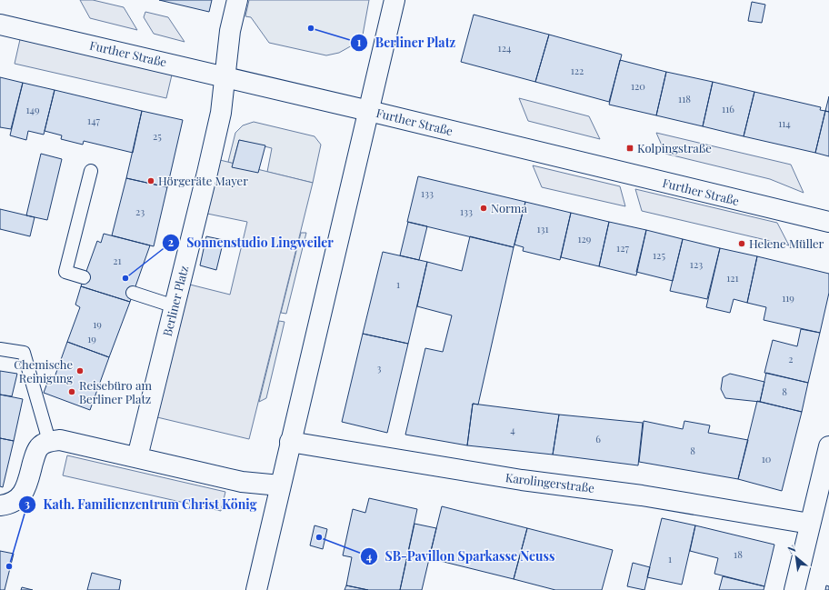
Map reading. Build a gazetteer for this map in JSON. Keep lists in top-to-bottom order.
{
  "streets": {
    "street": ["Further Straße", "Berliner Platz", "Karolingerstraße"]
  },
  "crossings": [
    ["Further Straße", "Berliner Platz"]
  ],
  "places": {
    "other": [
      "Berliner Platz",
      "Hörgeräte Mayer",
      "Norma",
      "Helene Müller",
      "Sonnenstudio Lingweiler",
      "Chemische Reinigung",
      "Reisebüro am Berliner Platz",
      "SB-Pavillon Sparkasse Neuss",
      "Kath. Familienzentrum Christ König"
    ],
    "transit": ["Kolpingstraße"]
  },
  "house_numbers": [
    "124",
    "122",
    "120",
    "118",
    "116",
    "149",
    "147",
    "114",
    "25",
    "133",
    "23",
    "133",
    "131",
    "129",
    "127",
    "125",
    "21",
    "123",
    "121",
    "1",
    "119",
    "19",
    "19",
    "2",
    "3",
    "8",
    "4",
    "6",
    "8",
    "10",
    "18",
    "1"
  ],
  "north": "top left"
}
